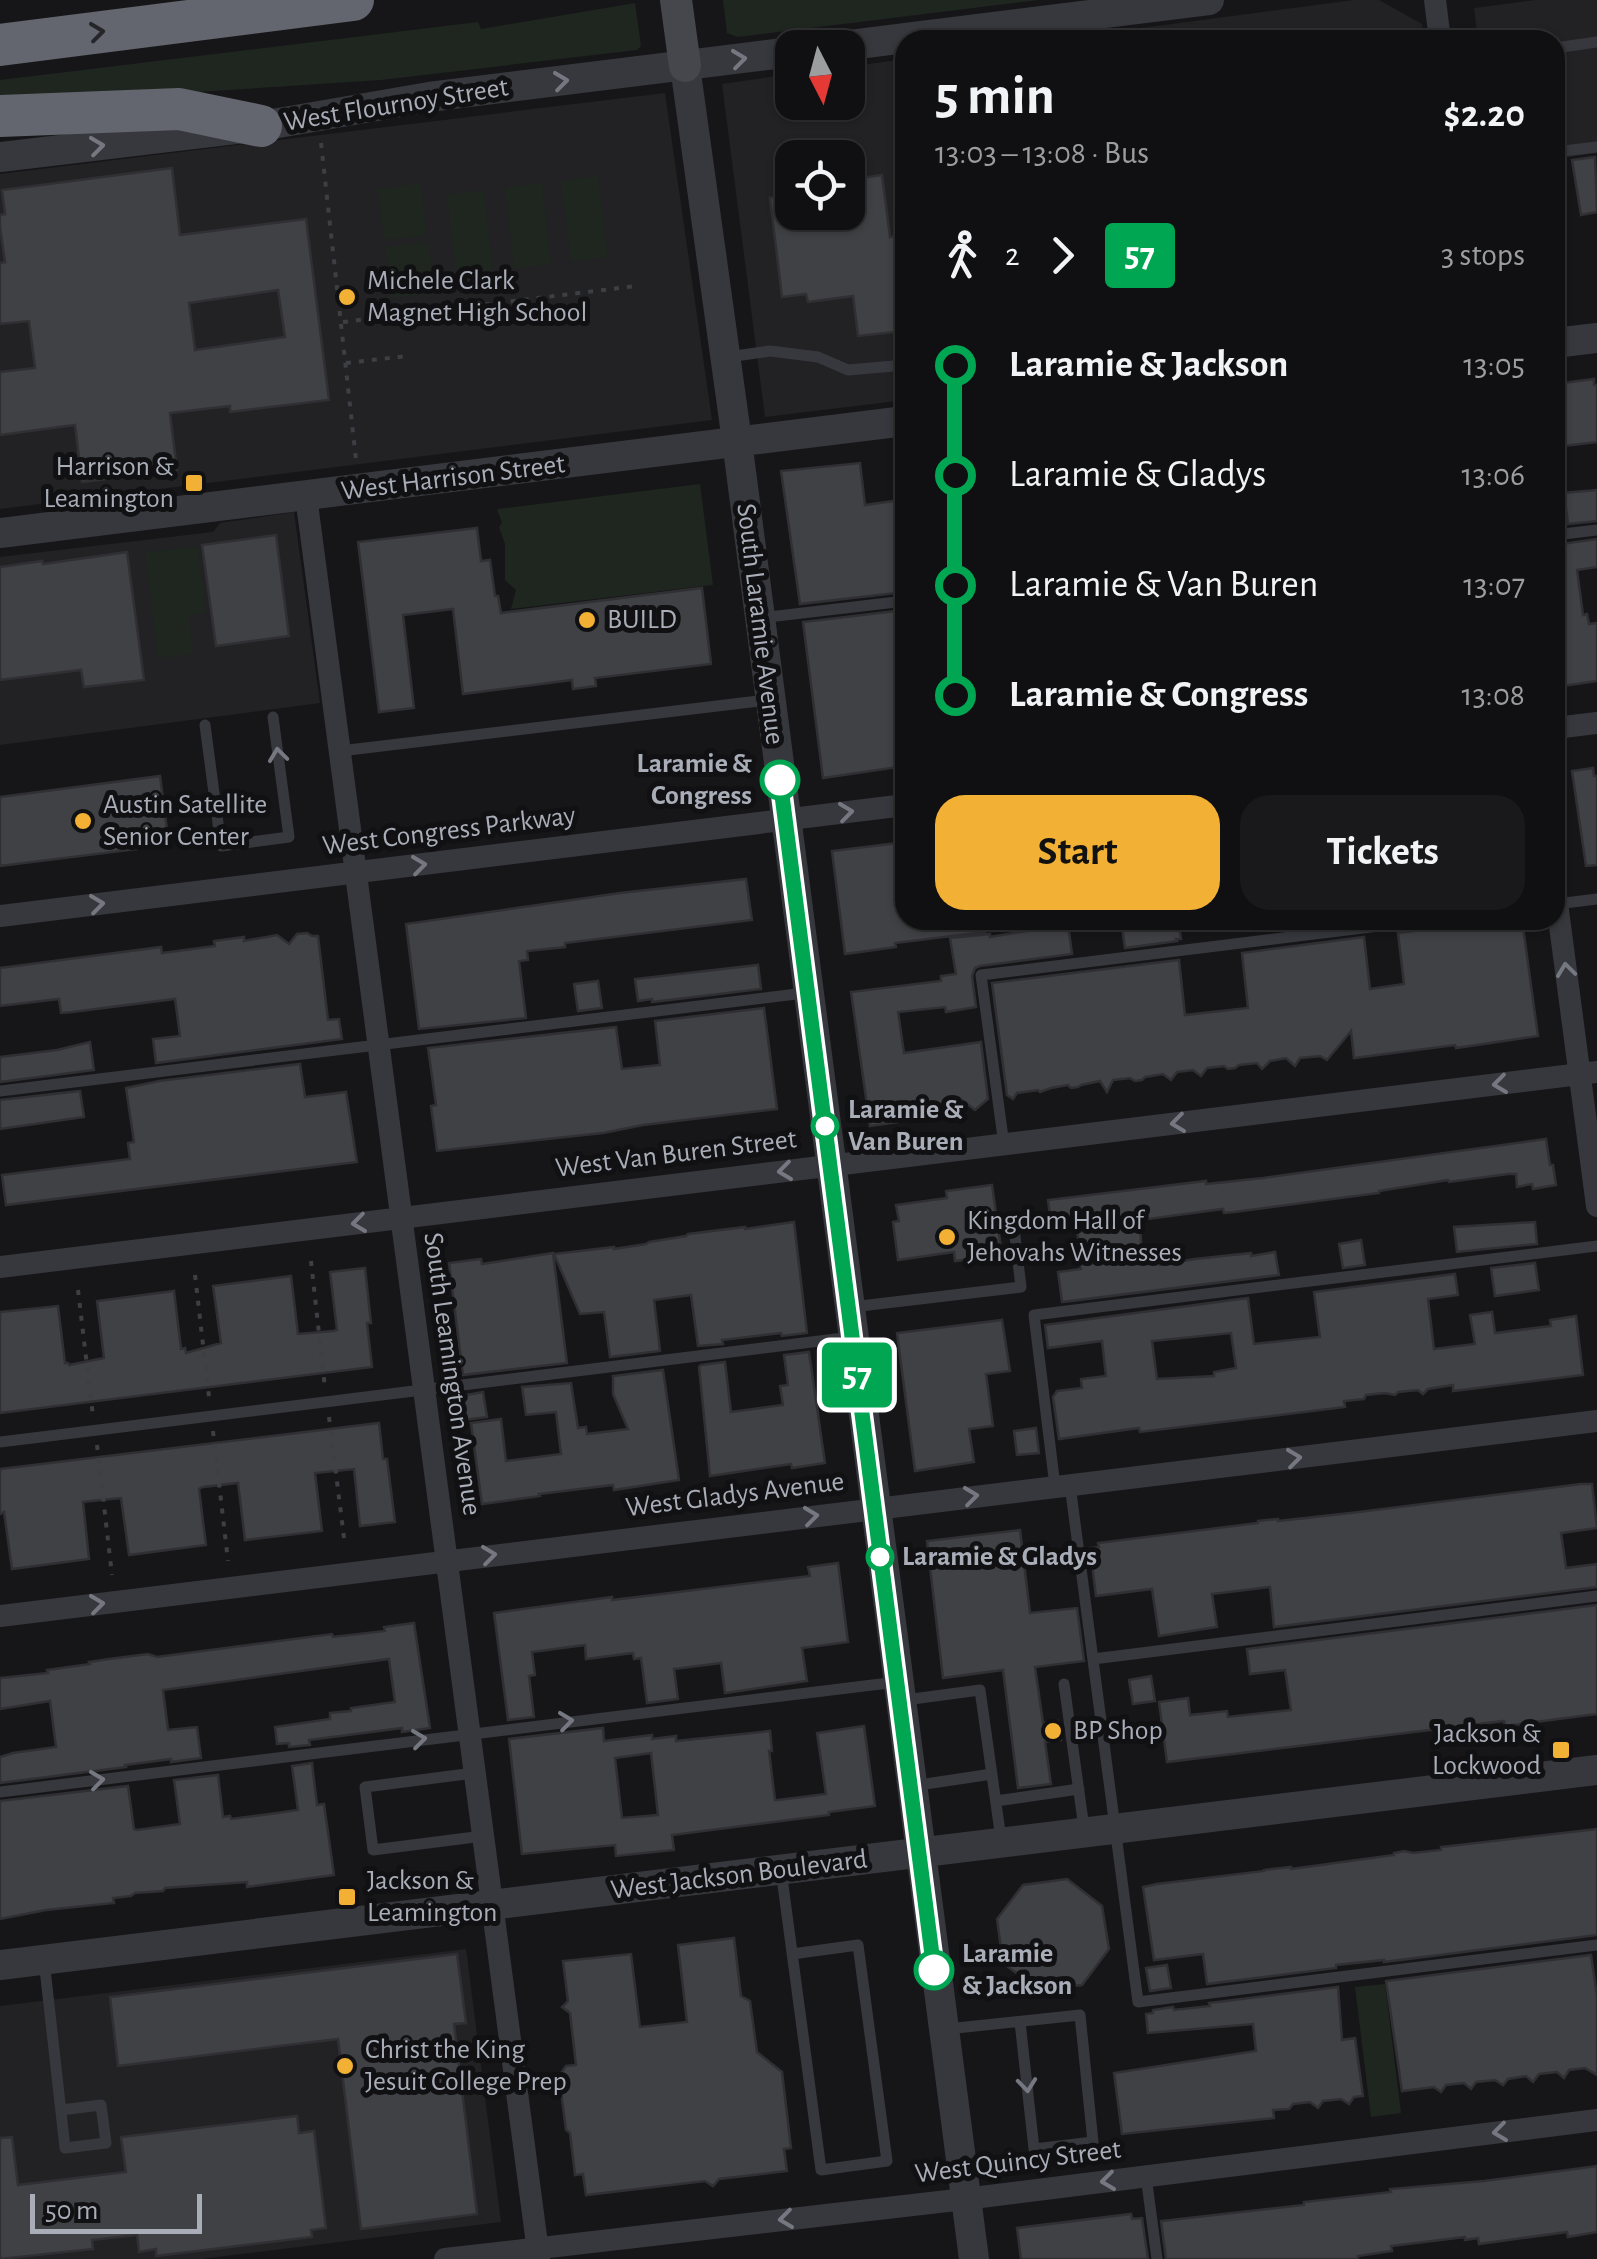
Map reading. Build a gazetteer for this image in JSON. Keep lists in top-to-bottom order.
{
  "streets": {
    "main road": ["South Laramie Avenue"],
    "street": [
      "West Flournoy Street",
      "West Harrison Street",
      "West Congress Parkway",
      "West Van Buren Street",
      "South Leamington Avenue",
      "West Gladys Avenue",
      "West Jackson Boulevard",
      "West Quincy Street"
    ]
  },
  "crossings": [
    ["West Flournoy Street", "South Laramie Avenue"],
    ["West Harrison Street", "South Laramie Avenue"],
    ["West Harrison Street", "South Leamington Avenue"],
    ["South Laramie Avenue", "West Congress Parkway"],
    ["South Laramie Avenue", "West Van Buren Street"],
    ["South Laramie Avenue", "West Gladys Avenue"],
    ["South Laramie Avenue", "West Jackson Boulevard"],
    ["South Laramie Avenue", "West Quincy Street"],
    ["West Congress Parkway", "South Leamington Avenue"],
    ["West Van Buren Street", "South Leamington Avenue"],
    ["South Leamington Avenue", "West Gladys Avenue"],
    ["South Leamington Avenue", "West Jackson Boulevard"],
    ["South Leamington Avenue", "West Quincy Street"]
  ],
  "one_way": [
    "West Flournoy Street",
    "West Congress Parkway",
    "West Van Buren Street",
    "West Gladys Avenue",
    "West Quincy Street"
  ],
  "places": {
    "other": [
      "Michele Clark Magnet High School",
      "BUILD",
      "Laramie & Congress",
      "Austin Satellite Senior Center",
      "Laramie & Van Buren",
      "Kingdom Hall of Jehovahs Witnesses",
      "Laramie & Gladys",
      "BP Shop",
      "Laramie & Jackson",
      "Christ the King Jesuit College Prep"
    ],
    "transit": ["Harrison & Leamington", "Jackson & Lockwood", "Jackson & Leamington"]
  },
  "lines": ["bus line 57"],
  "scale_bar": "50 m",
  "north": "bottom",
  "page": {
    "on_map": "57",
    "heading": ["5 min", "13:03 – 13:08 · Bus", "$2.20"],
    "legs": ["2", "57", "3 stops"],
    "list": [
      {
        "name": "Laramie & Jackson",
        "value": "13:05"
      },
      {
        "name": "Laramie & Gladys",
        "value": "13:06"
      },
      {
        "name": "Laramie & Van Buren",
        "value": "13:07"
      },
      {
        "name": "Laramie & Congress",
        "value": "13:08"
      }
    ],
    "buttons": ["Start", "Tickets"],
    "scale": "50 m"
  }
}
